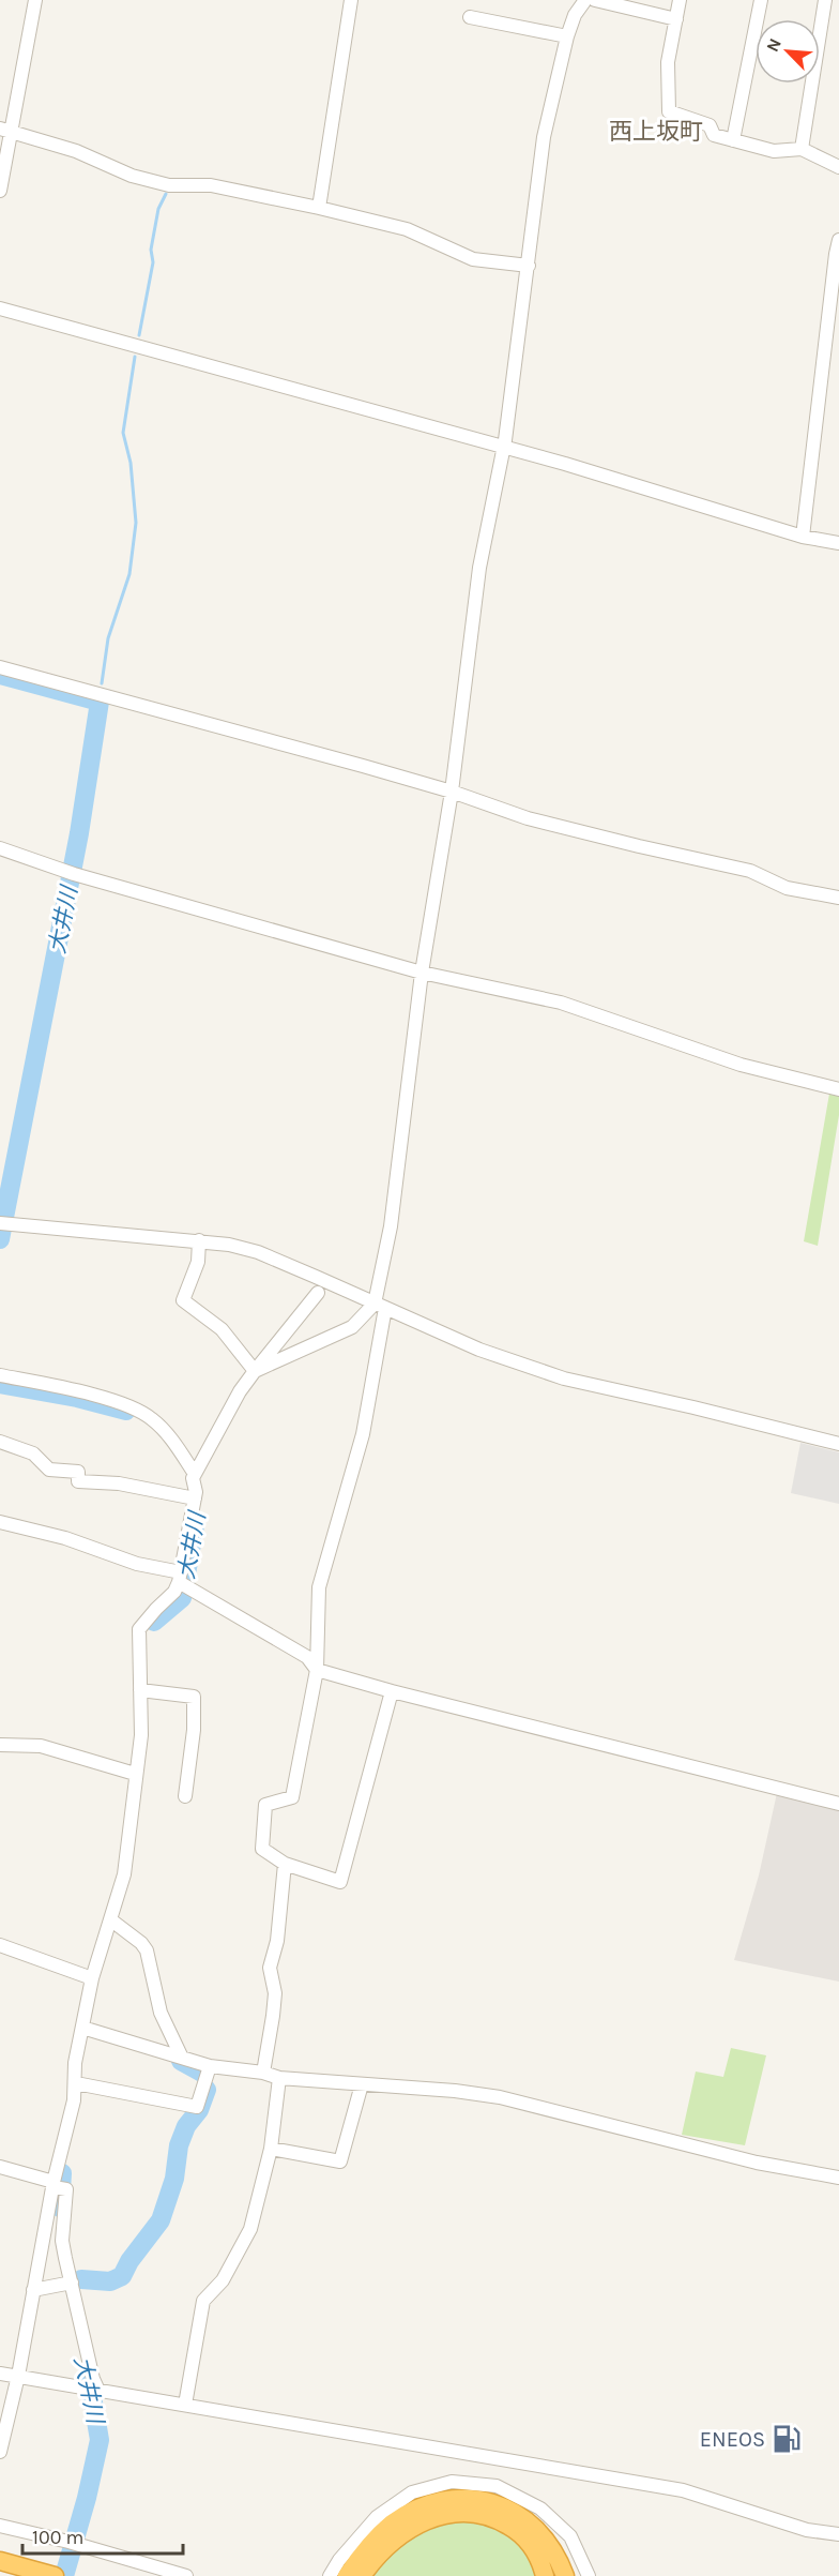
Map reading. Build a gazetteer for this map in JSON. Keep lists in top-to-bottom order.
{
  "districts": ["西上坂町"],
  "water": ["大井川"],
  "places": {
    "fuel station": ["ENEOS"]
  },
  "scale_bar": "100 m",
  "north": "top left"
}
